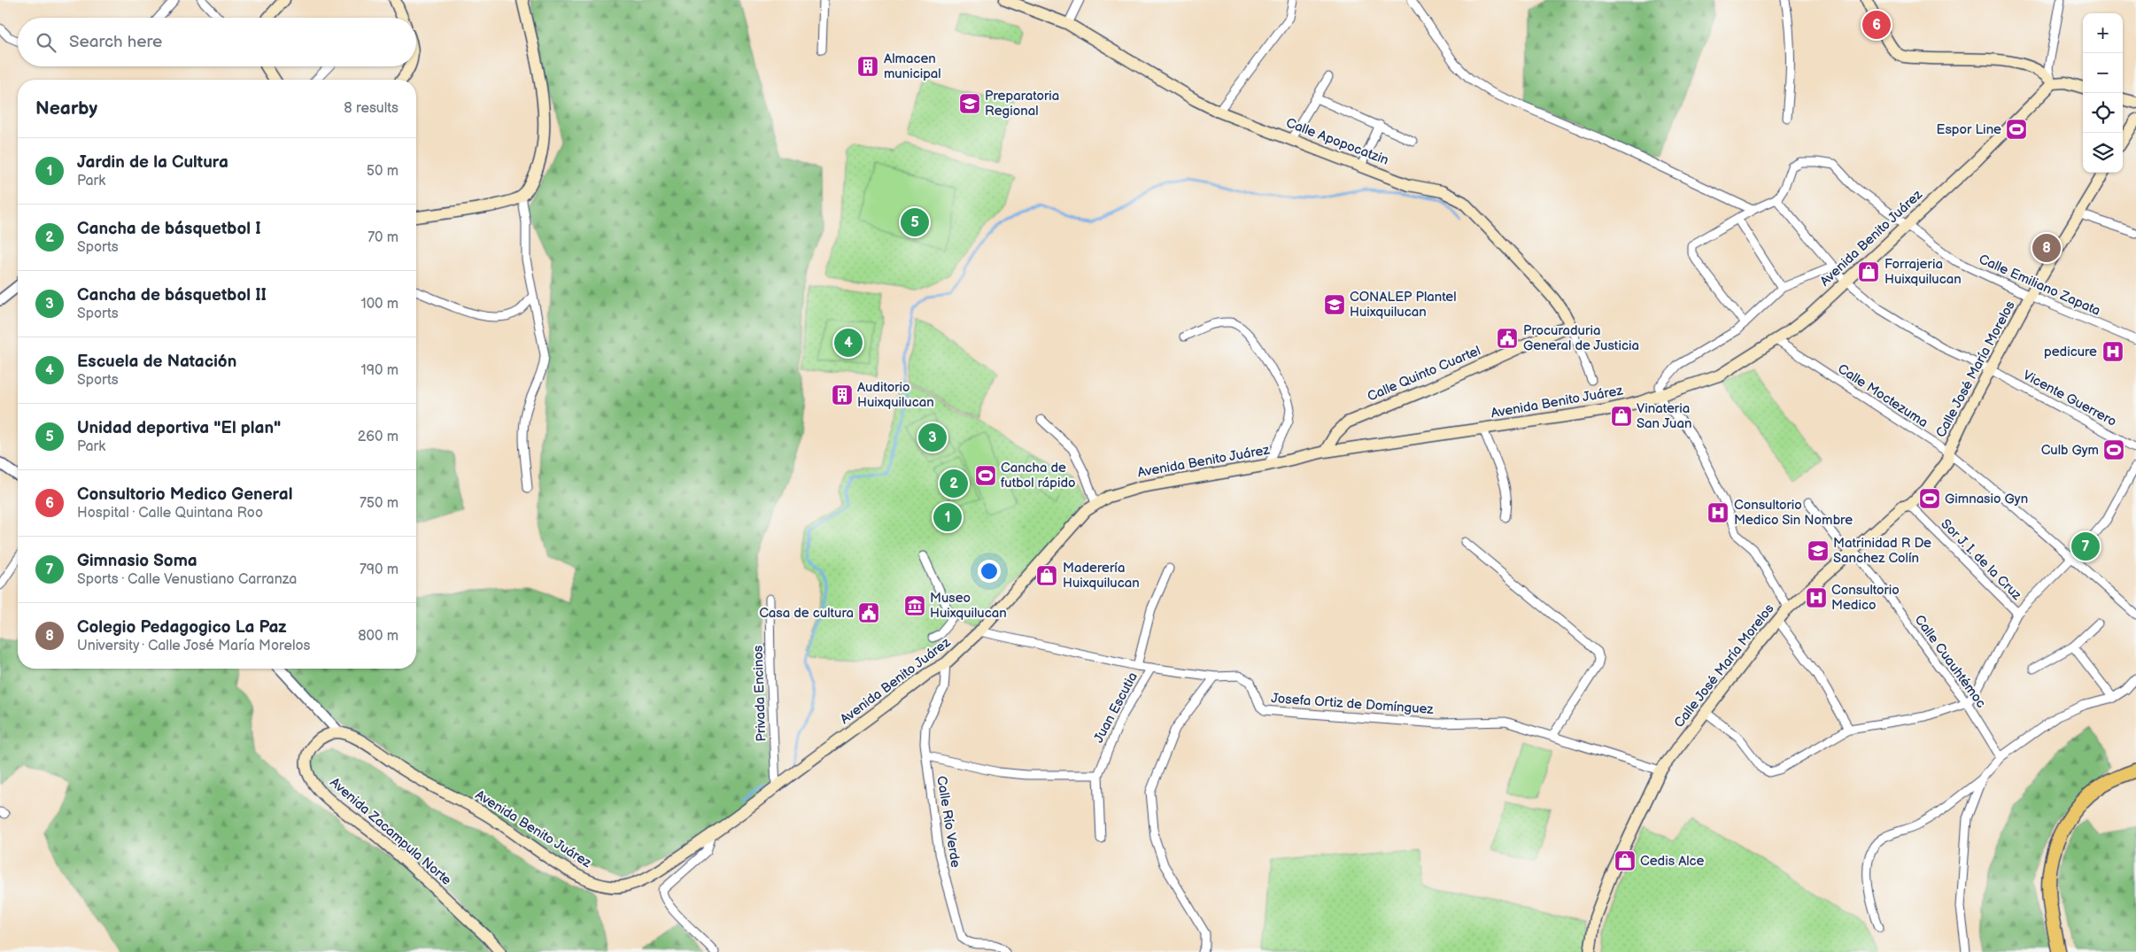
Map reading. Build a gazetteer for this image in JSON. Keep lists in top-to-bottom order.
{
  "streets": {
    "main road": [
      "Calle Apopocatzin",
      "Avenida Benito Juárez",
      "Calle José María Morelos",
      "Calle Quinto Cuartel",
      "Avenida Zacampula Norte"
    ],
    "street": [
      "Calle Emiliano Zapata",
      "Calle Moctezuma",
      "Vicente Guerrero",
      "Sor J. I. de la Cruz",
      "Calle Cuauhtémoc",
      "Privada Encinos",
      "Josefa Ortiz de Domínguez",
      "Juan Escutia",
      "Calle Río Verde"
    ]
  },
  "crossings": [
    ["Calle Apopocatzin", "Calle Quinto Cuartel"],
    ["Avenida Benito Juárez", "Calle Emiliano Zapata"],
    ["Avenida Benito Juárez", "Calle Quinto Cuartel"],
    ["Avenida Benito Juárez", "Calle Moctezuma"],
    ["Avenida Benito Juárez", "Vicente Guerrero"],
    ["Avenida Benito Juárez", "Privada Encinos"],
    ["Avenida Benito Juárez", "Josefa Ortiz de Domínguez"],
    ["Avenida Benito Juárez", "Calle Río Verde"],
    ["Avenida Benito Juárez", "Avenida Zacampula Norte"],
    ["Calle Emiliano Zapata", "Calle José María Morelos"],
    ["Calle Emiliano Zapata", "Vicente Guerrero"],
    ["Calle José María Morelos", "Calle Moctezuma"],
    ["Calle José María Morelos", "Vicente Guerrero"],
    ["Calle José María Morelos", "Sor J. I. de la Cruz"],
    ["Calle José María Morelos", "Calle Cuauhtémoc"],
    ["Calle José María Morelos", "Josefa Ortiz de Domínguez"],
    ["Josefa Ortiz de Domínguez", "Juan Escutia"]
  ],
  "places": {
    "building": ["Almacen municipal", "Auditorio Huixquilucan"],
    "school or university": ["Preparatoria Regional", "CONALEP Plantel Huixquilucan", "Matrinidad R De Sanchez Colín"],
    "sports": [
      "Espor Line",
      "Culb Gym",
      "Cancha de futbol rápido",
      "Gimnasio Gyn"
    ],
    "shop": [
      "Forrajeria Huixquilucan",
      "Vinateria San Juan",
      "Maderería Huixquilucan",
      "Cedis Alce"
    ],
    "public building": ["Procuraduria General de Justicia", "Casa de cultura"],
    "hospital": ["pedicure", "Consultorio Medico Sin Nombre", "Consultorio Medico"],
    "museum": ["Museo Huixquilucan"]
  },
  "page": {
    "pins": [
      "6",
      "5",
      "8",
      "4",
      "3",
      "2",
      "1",
      "7"
    ],
    "map_buttons": ["+", "−"],
    "search": "Search here",
    "heading": ["Nearby", "8 results"],
    "list": [
      {
        "mark": "1",
        "name": "Jardin de la Cultura",
        "note": "Park",
        "value": "50 m"
      },
      {
        "mark": "2",
        "name": "Cancha de básquetbol I",
        "note": "Sports",
        "value": "70 m"
      },
      {
        "mark": "3",
        "name": "Cancha de básquetbol II",
        "note": "Sports",
        "value": "100 m"
      },
      {
        "mark": "4",
        "name": "Escuela de Natación",
        "note": "Sports",
        "value": "190 m"
      },
      {
        "mark": "5",
        "name": "Unidad deportiva \"El plan\"",
        "note": "Park",
        "value": "260 m"
      },
      {
        "mark": "6",
        "name": "Consultorio Medico General",
        "note": "Hospital · Calle Quintana Roo",
        "value": "750 m"
      },
      {
        "mark": "7",
        "name": "Gimnasio Soma",
        "note": "Sports · Calle Venustiano Carranza",
        "value": "790 m"
      },
      {
        "mark": "8",
        "name": "Colegio Pedagogico La Paz",
        "note": "University · Calle José María Morelos",
        "value": "800 m"
      }
    ]
  }
}
